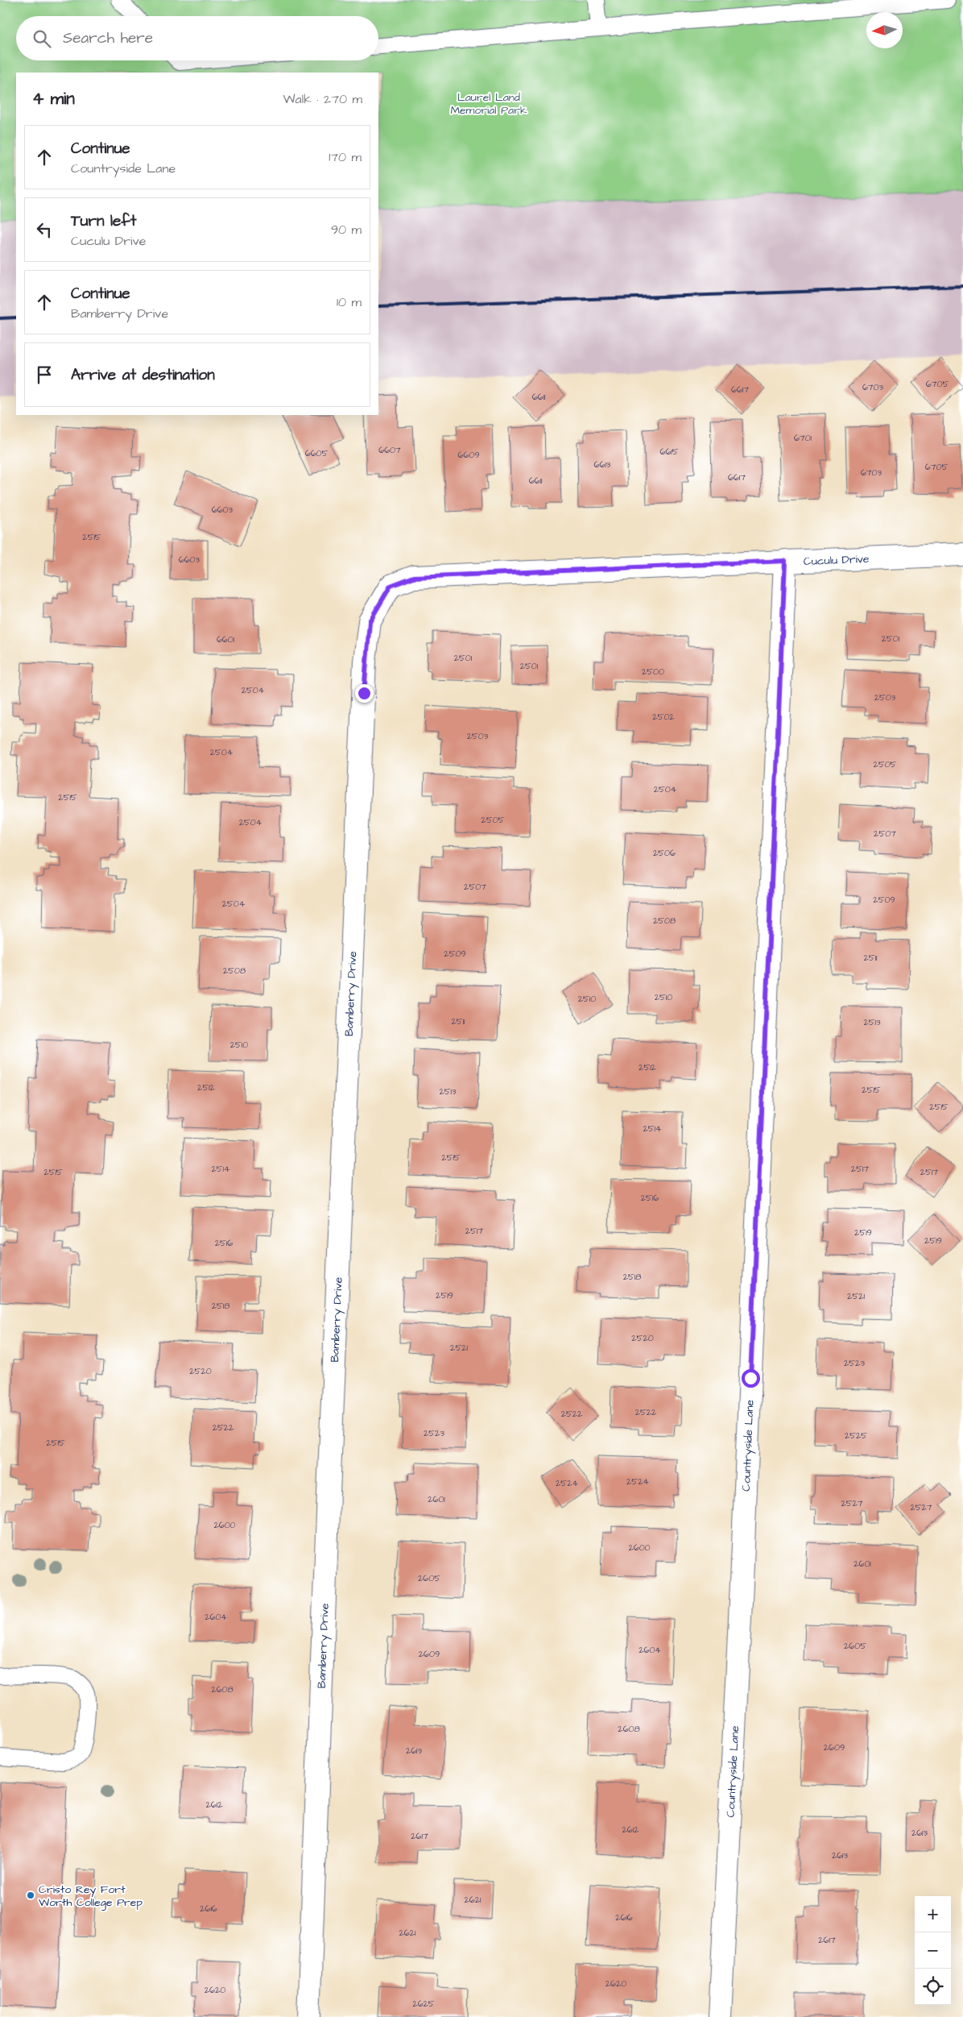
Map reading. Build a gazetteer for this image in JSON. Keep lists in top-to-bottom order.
{
  "streets": {
    "street": ["Cuculu Drive", "Bamberry Drive", "Countryside Lane"]
  },
  "crossings": [
    ["Cuculu Drive", "Bamberry Drive"],
    ["Cuculu Drive", "Countryside Lane"]
  ],
  "parks": ["Laurel Land Memorial Park"],
  "places": ["Cristo Rey Fort Worth College Prep"],
  "house_numbers": [
    "6705",
    "6703",
    "6617",
    "6611",
    "6701",
    "6607",
    "6615",
    "6605",
    "6609",
    "6613",
    "6705",
    "6703",
    "6617",
    "6611",
    "6603",
    "2515",
    "6603",
    "2501",
    "6601",
    "2501",
    "2501",
    "2500",
    "2504",
    "2503",
    "2502",
    "2503",
    "2504",
    "2505",
    "2504",
    "2515",
    "2505",
    "2504",
    "2507",
    "2506",
    "2507",
    "2509",
    "2504",
    "2508",
    "2509",
    "2511",
    "2508",
    "2510",
    "2510",
    "2511",
    "2513",
    "2510",
    "2512",
    "2512",
    "2515",
    "2513",
    "2515",
    "2514",
    "2515",
    "2514",
    "2517",
    "2515",
    "2517",
    "2516",
    "2517",
    "2519",
    "2519",
    "2516",
    "2518",
    "2519",
    "2521",
    "2518",
    "2520",
    "2521",
    "2523",
    "2520",
    "2522",
    "2522",
    "2522",
    "2523",
    "2525",
    "2515",
    "2524",
    "2524",
    "2601",
    "2527",
    "2527",
    "2600",
    "2600",
    "2601",
    "2605",
    "2604",
    "2605",
    "2604",
    "2609",
    "2608",
    "2608",
    "2609",
    "2613",
    "2612",
    "2612",
    "2613",
    "2617",
    "2613",
    "2621",
    "2616",
    "2616",
    "2621",
    "2617",
    "2620",
    "2620",
    "2625"
  ],
  "north": "left",
  "page": {
    "search": "Search here",
    "heading": ["4 min", "Walk · 270 m"],
    "list": [
      ["Continue", "Countryside Lane", "170 m"],
      ["Turn left", "Cuculu Drive", "90 m"],
      ["Continue", "Bamberry Drive", "10 m"],
      "Arrive at destination"
    ],
    "map_buttons": ["+", "−"]
  }
}
